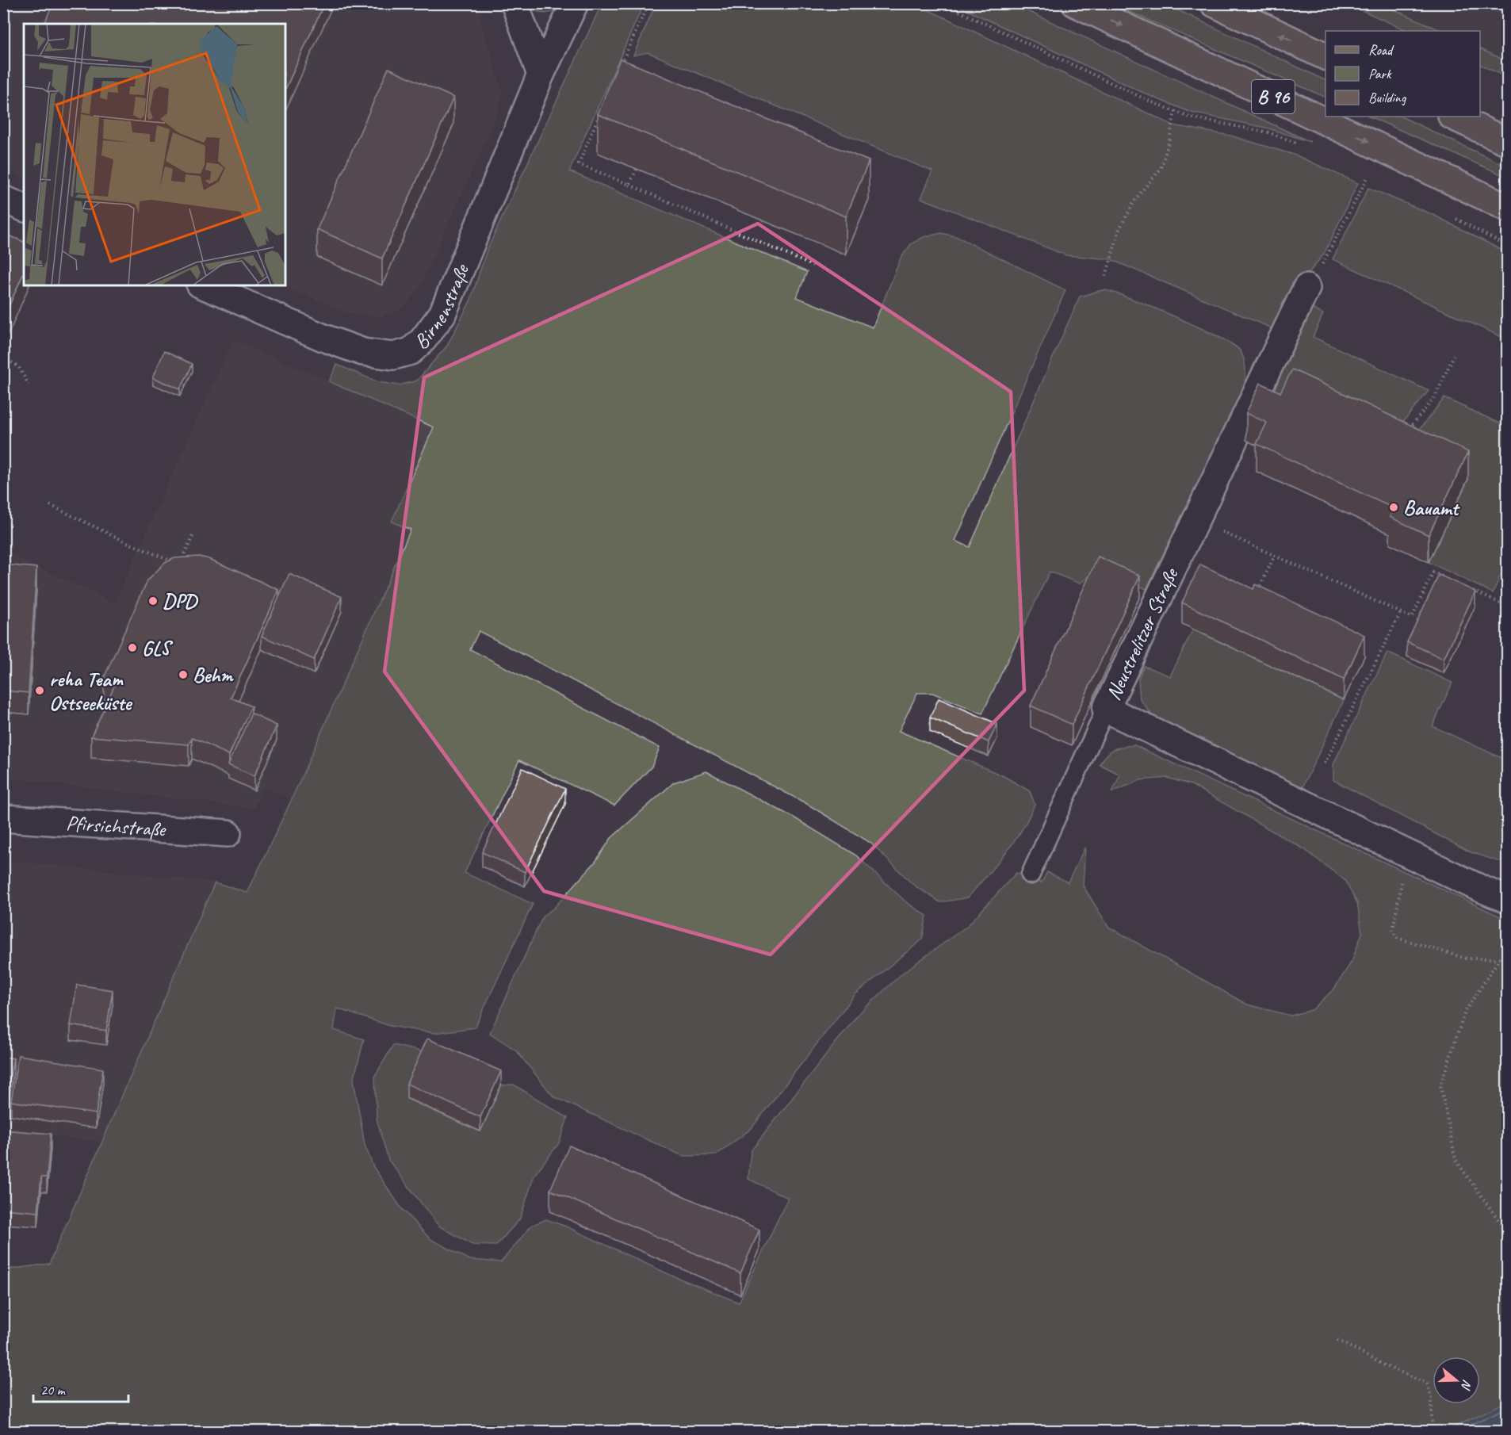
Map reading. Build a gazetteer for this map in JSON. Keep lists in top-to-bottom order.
{
  "streets": {
    "main road": ["B 96"],
    "street": ["Birnenstraße", "Neustrelitzer Straße", "Pfirsichstraße"]
  },
  "places": [
    "Bauamt",
    "DPD",
    "GLS",
    "Behm",
    "reha Team Ostseeküste"
  ],
  "legend": ["Road", "Park", "Building"],
  "scale_bar": "20 m",
  "north": "right"
}
